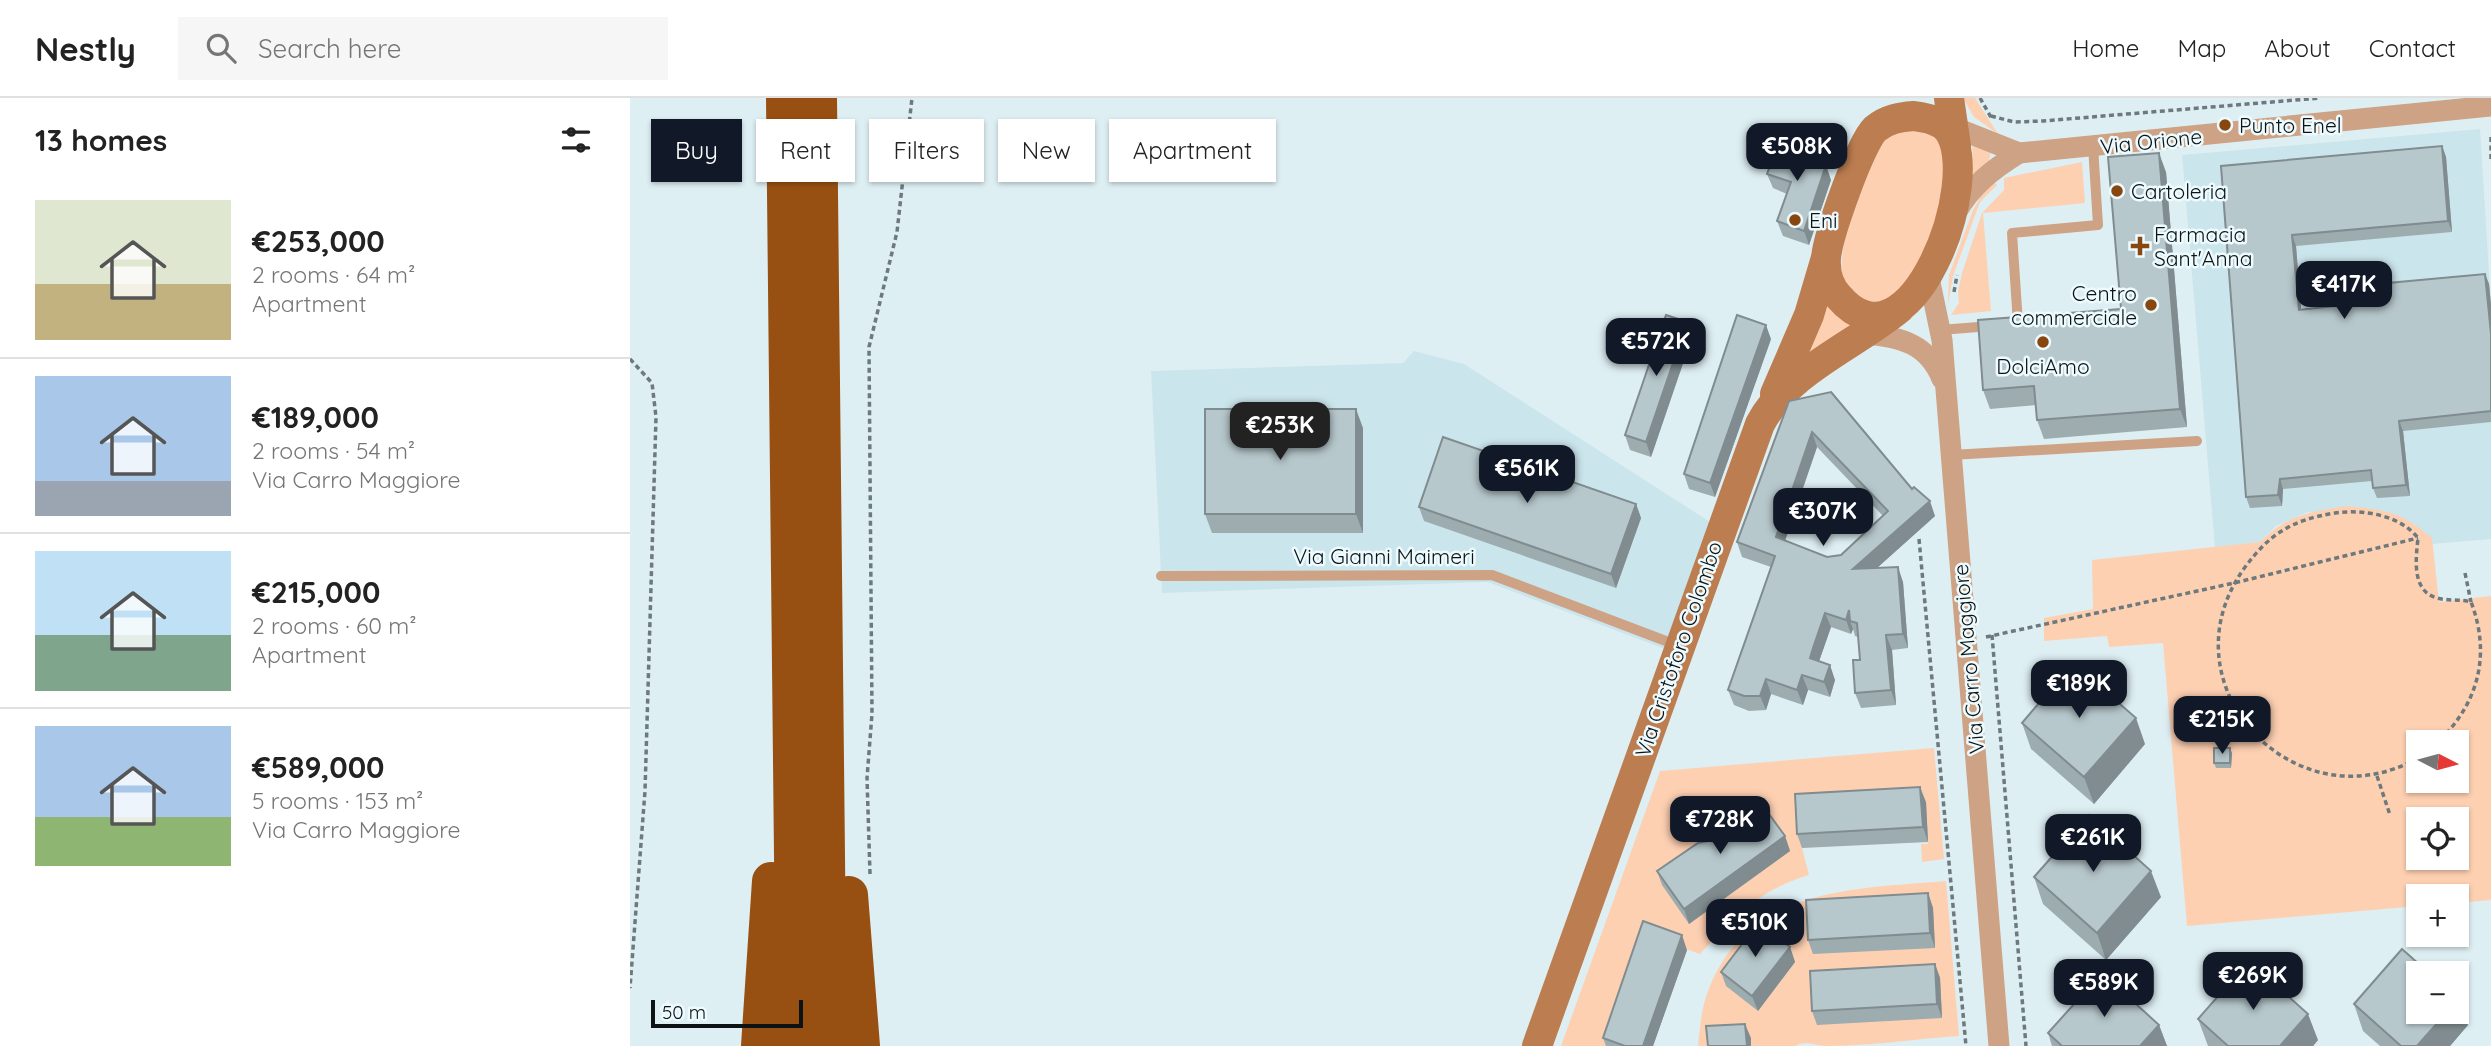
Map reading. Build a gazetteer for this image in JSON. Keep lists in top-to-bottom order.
{
  "streets": {
    "main road": ["Via Cristoforo Colombo"],
    "street": ["Via Orione", "Via Carro Maggiore"],
    "lane": ["Via Gianni Maimeri"]
  },
  "crossings": [
    ["Via Gianni Maimeri", "Via Cristoforo Colombo"],
    ["Via Cristoforo Colombo", "Via Carro Maggiore"]
  ],
  "places": {
    "other": [
      "Punto Enel",
      "Cartoleria",
      "Eni",
      "Centro commerciale",
      "DolciAmo"
    ],
    "health": ["Farmacia Sant'Anna"]
  },
  "scale_bar": "50 m",
  "north": "right",
  "page": {
    "header": "Nestly",
    "search": "Search here",
    "nav": [
      "Home",
      "Map",
      "About",
      "Contact"
    ],
    "heading": "13 homes",
    "chip": [
      "Buy",
      "Rent",
      "Filters",
      "New",
      "Apartment"
    ],
    "price": [
      "€508K",
      "€417K",
      "€572K",
      "€253K",
      "€561K",
      "€307K",
      "€189K",
      "€215K",
      "€728K",
      "€261K",
      "€510K",
      "€269K",
      "€589K"
    ],
    "list": [
      {
        "name": "€253,000",
        "note": "2 rooms · 64 m² · Apartment"
      },
      {
        "name": "€189,000",
        "note": "2 rooms · 54 m² · Via Carro Maggiore"
      },
      {
        "name": "€215,000",
        "note": "2 rooms · 60 m² · Apartment"
      },
      {
        "name": "€589,000",
        "note": "5 rooms · 153 m² · Via Carro Maggiore"
      }
    ],
    "map_buttons": ["+", "−"],
    "scale": "50 m"
  }
}
